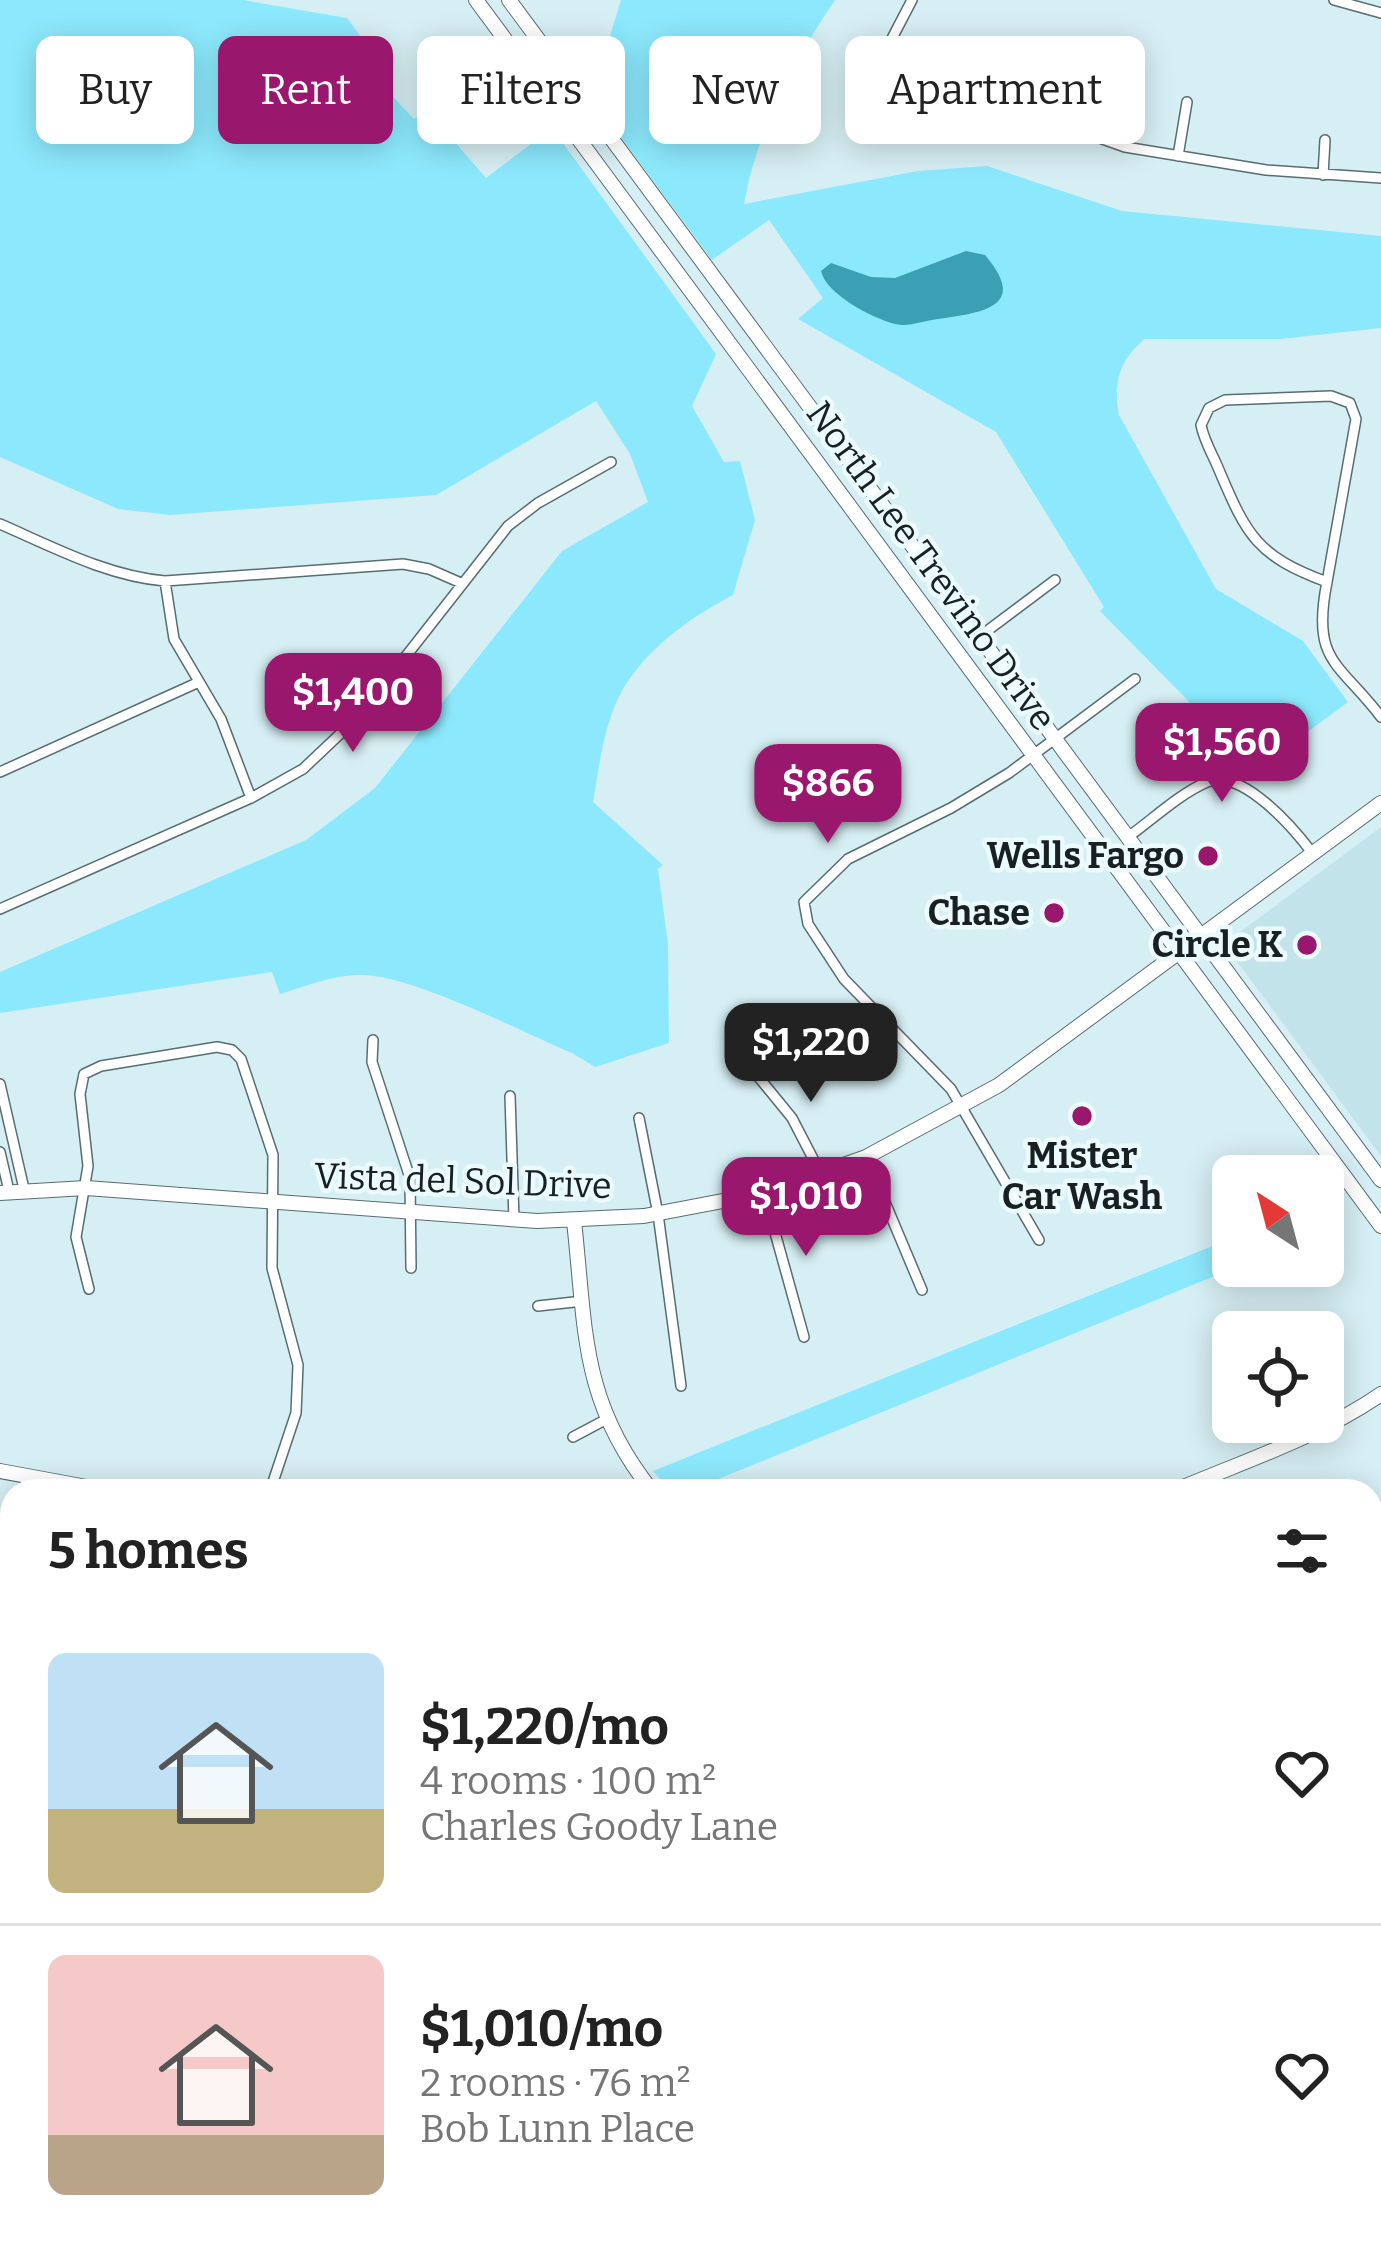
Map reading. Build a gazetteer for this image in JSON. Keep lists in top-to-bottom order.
{
  "streets": {
    "main road": ["North Lee Trevino Drive", "Vista del Sol Drive"]
  },
  "crossings": [
    ["North Lee Trevino Drive", "Vista del Sol Drive"]
  ],
  "places": [
    "Wells Fargo",
    "Chase",
    "Circle K",
    "Mister Car Wash"
  ],
  "north": "top left",
  "page": {
    "chip": [
      "Buy",
      "Rent",
      "Filters",
      "New",
      "Apartment"
    ],
    "price": [
      "$1,400",
      "$1,560",
      "$866",
      "$1,220",
      "$1,010"
    ],
    "heading": "5 homes",
    "list": [
      {
        "name": "$1,220/mo",
        "note": "4 rooms · 100 m² · Charles Goody Lane"
      },
      {
        "name": "$1,010/mo",
        "note": "2 rooms · 76 m² · Bob Lunn Place"
      }
    ]
  }
}
